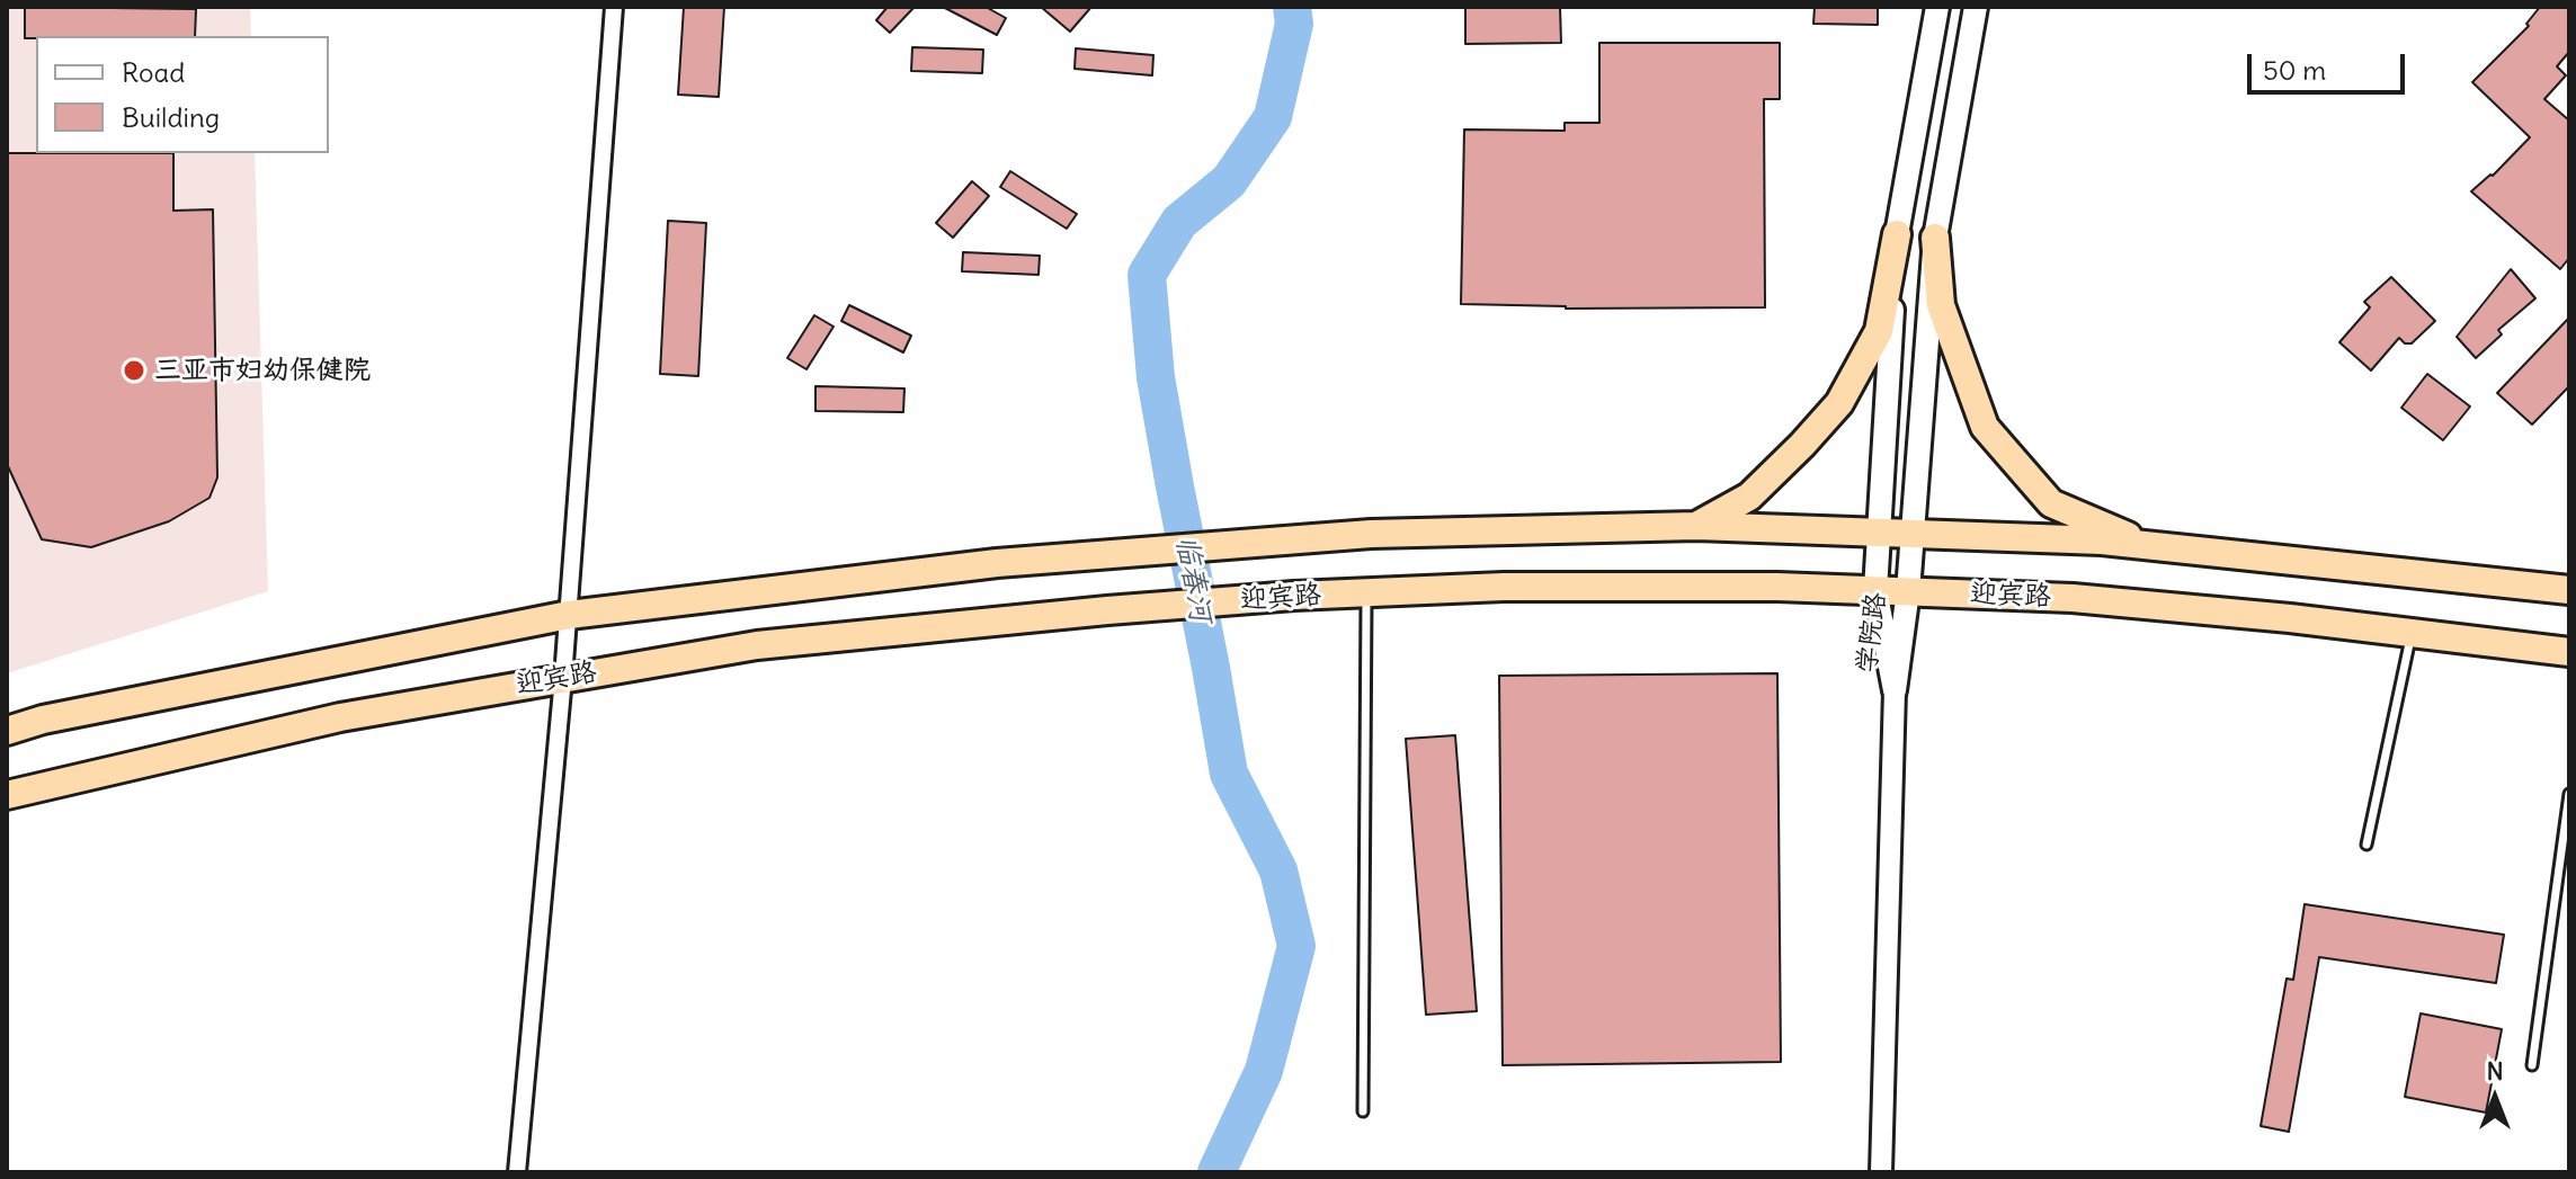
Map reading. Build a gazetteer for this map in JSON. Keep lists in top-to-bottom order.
{
  "streets": {
    "highway": ["迎宾路"],
    "main road": ["学院路"]
  },
  "crossings": [
    ["迎宾路", "学院路"]
  ],
  "water": ["临春河"],
  "places": ["三亚市妇幼保健院"],
  "legend": ["Road", "Building"],
  "scale_bar": "50 m",
  "north": "top"
}
